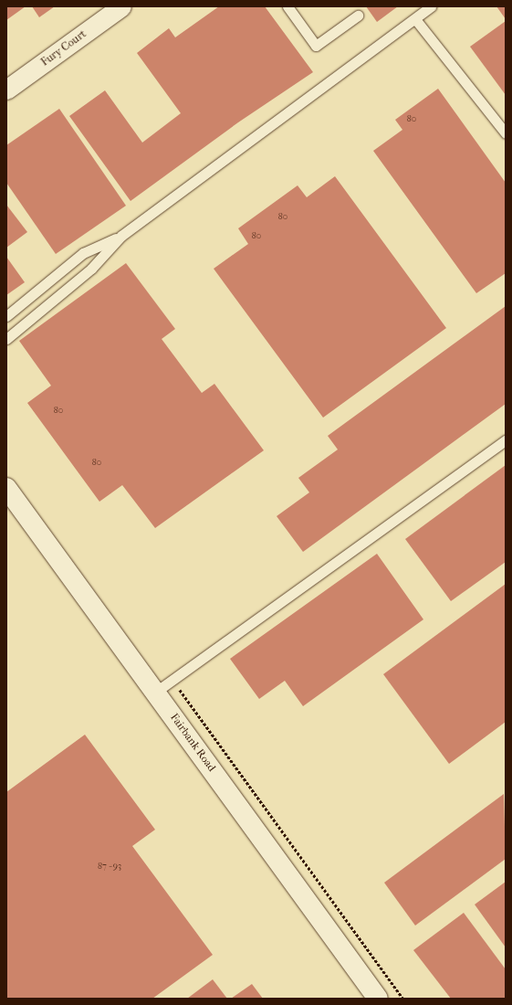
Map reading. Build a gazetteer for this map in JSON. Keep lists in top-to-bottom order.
{
  "streets": {
    "main road": ["Fairbank Road"],
    "street": ["Fury Court"]
  },
  "house_numbers": [
    "80",
    "80",
    "80",
    "80",
    "80",
    "87 - 93"
  ]
}
